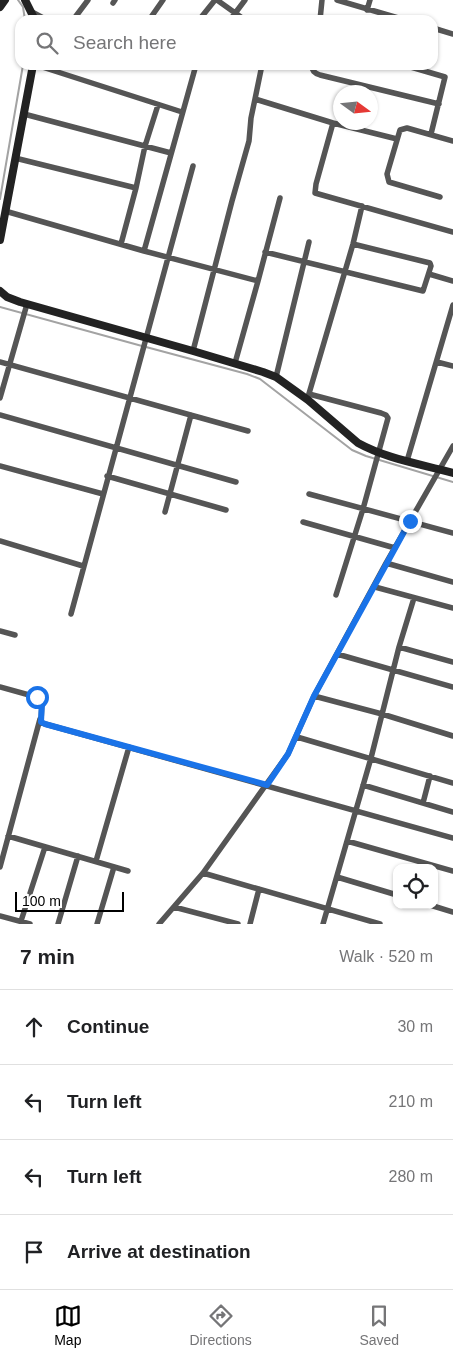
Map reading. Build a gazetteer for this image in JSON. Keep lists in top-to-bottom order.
{
  "scale_bar": "100 m",
  "north": "right",
  "page": {
    "search": "Search here",
    "scale": "100 m",
    "heading": ["7 min", "Walk · 520 m"],
    "list": [
      ["Continue", "30 m"],
      ["Turn left", "210 m"],
      ["Turn left", "280 m"],
      "Arrive at destination"
    ],
    "nav": ["Map", "Directions", "Saved"]
  }
}
